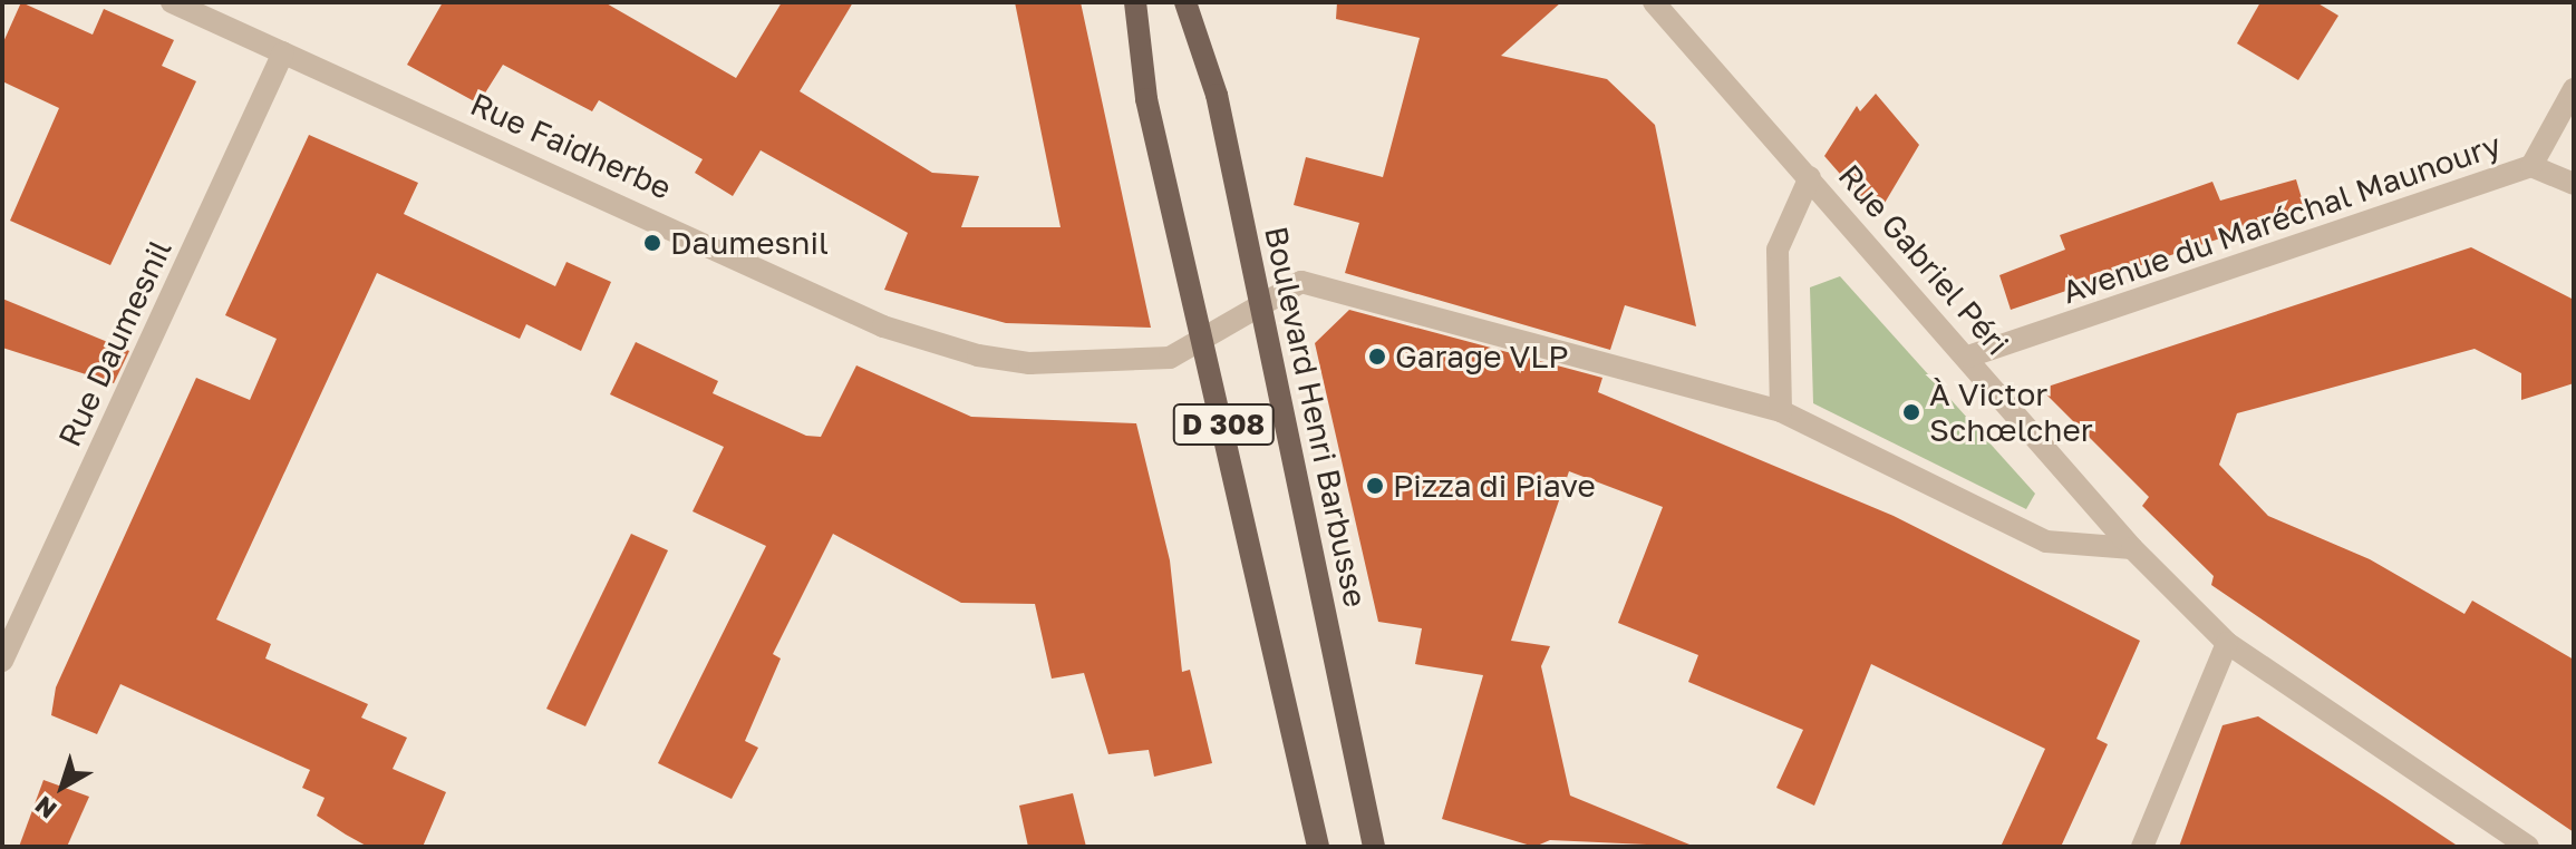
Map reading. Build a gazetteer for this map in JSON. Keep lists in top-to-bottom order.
{
  "streets": {
    "main road": ["Boulevard Henri Barbusse", "D 308"],
    "street": [
      "Rue Faidherbe",
      "Avenue du Maréchal Maunoury",
      "Rue Gabriel Péri",
      "Rue Daumesnil"
    ]
  },
  "crossings": [
    ["Rue Faidherbe", "Rue Gabriel Péri"],
    ["Rue Faidherbe", "Rue Daumesnil"],
    ["Rue Faidherbe", "Boulevard Henri Barbusse"],
    ["Rue Faidherbe", "D 308"],
    ["Avenue du Maréchal Maunoury", "Rue Gabriel Péri"]
  ],
  "places": [
    "Daumesnil",
    "Garage VLP",
    "À Victor Schœlcher",
    "Pizza di Piave"
  ],
  "north": "bottom left"
}
